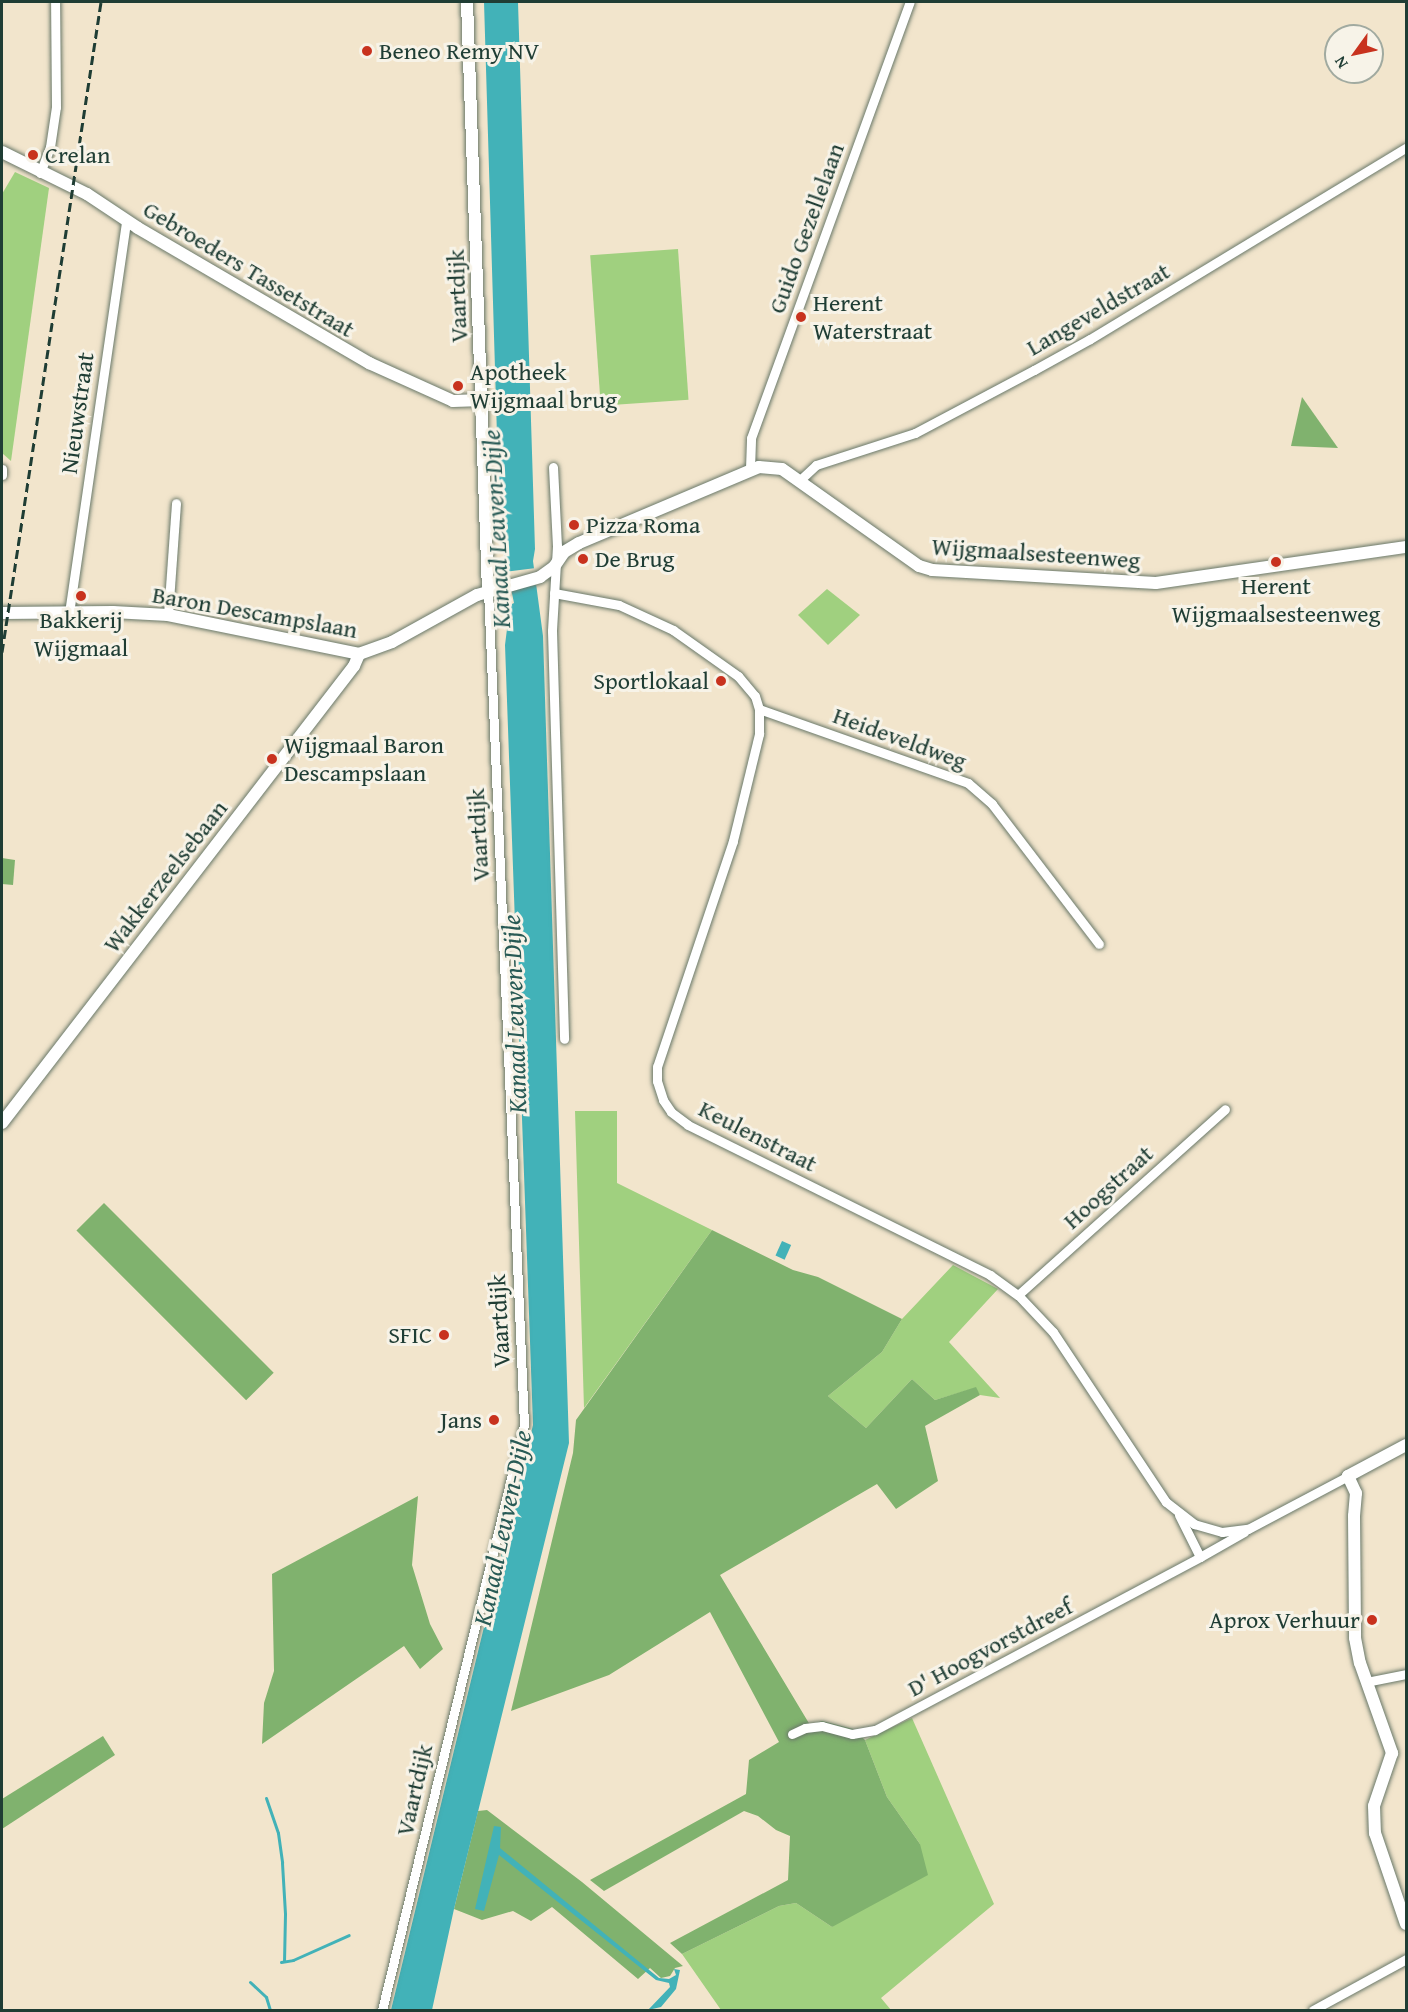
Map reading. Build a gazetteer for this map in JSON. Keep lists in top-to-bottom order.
{
  "streets": {
    "street": [
      "Guido Gezellelaan",
      "Gebroeders Tassetstraat",
      "Vaartdijk",
      "Langeveldstraat",
      "Nieuwstraat",
      "Wijgmaalsesteenweg",
      "Baron Descampslaan",
      "Heideveldweg",
      "Wakkerzeelsebaan",
      "Keulenstraat",
      "Hoogstraat",
      "D' Hoogvorstdreef"
    ]
  },
  "crossings": [
    ["Guido Gezellelaan", "Wijgmaalsesteenweg"],
    ["Gebroeders Tassetstraat", "Vaartdijk"],
    ["Gebroeders Tassetstraat", "Nieuwstraat"],
    ["Vaartdijk", "Wijgmaalsesteenweg"],
    ["Vaartdijk", "Baron Descampslaan"],
    ["Langeveldstraat", "Wijgmaalsesteenweg"],
    ["Nieuwstraat", "Baron Descampslaan"],
    ["Wijgmaalsesteenweg", "Baron Descampslaan"],
    ["Baron Descampslaan", "Wakkerzeelsebaan"],
    ["Heideveldweg", "Keulenstraat"],
    ["Keulenstraat", "Hoogstraat"],
    ["Keulenstraat", "D' Hoogvorstdreef"]
  ],
  "water": ["Kanaal Leuven-Dijle"],
  "places": [
    "Beneo Remy NV",
    "Crelan",
    "Herent Waterstraat",
    "Apotheek Wijgmaal brug",
    "Pizza Roma",
    "De Brug",
    "Herent Wijgmaalsesteenweg",
    "Bakkerij Wijgmaal",
    "Sportlokaal",
    "Wijgmaal Baron Descampslaan",
    "SFIC",
    "Jans",
    "Aprox Verhuur"
  ],
  "north": "bottom left"
}
